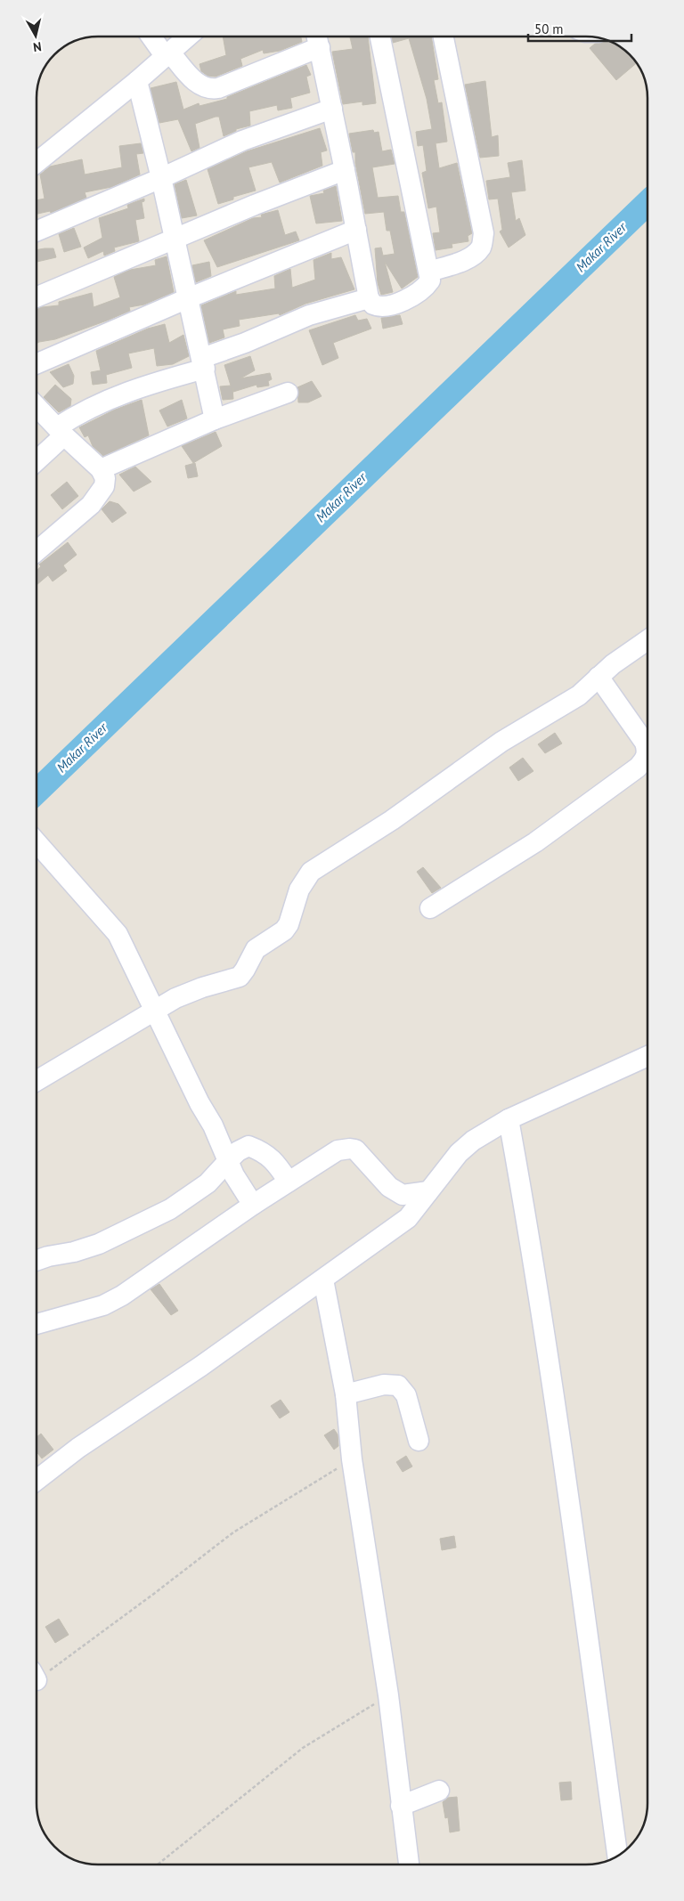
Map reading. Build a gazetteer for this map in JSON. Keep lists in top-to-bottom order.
{
  "water": ["Makar River"],
  "scale_bar": "50 m",
  "north": "bottom"
}
